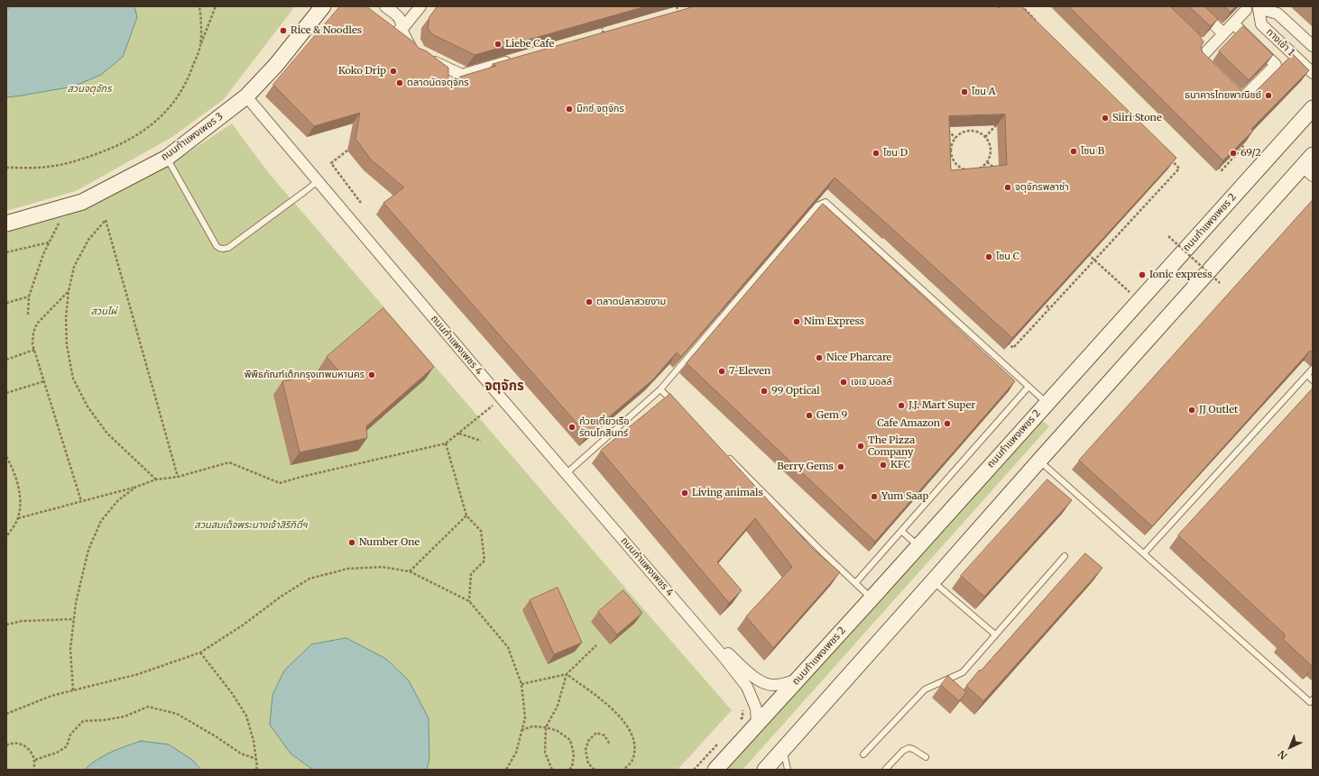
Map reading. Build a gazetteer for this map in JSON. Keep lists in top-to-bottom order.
{
  "streets": {
    "main road": ["ถนนกำแพงเพชร 3", "ถนนกำแพงเพชร 2"],
    "street": ["ทางเข้า 1", "ถนนกำแพงเพชร 4"]
  },
  "crossings": [
    ["ถนนกำแพงเพชร 3", "ถนนกำแพงเพชร 4"],
    ["ถนนกำแพงเพชร 2", "ถนนกำแพงเพชร 4"]
  ],
  "districts": ["จตุจักร"],
  "parks": ["สวนจตุจักร", "สวนไผ่", "สวนสมเด็จพระนางเจ้าสิริกิติ์ฯ"],
  "places": [
    "Rice & Noodles",
    "Liebe Cafe",
    "Koko Drip",
    "ตลาดนัดจตุจักร",
    "โซน A",
    "ธนาคารไทยพาณิชย์",
    "มิกซ์ จตุจักร",
    "Siiri Stone",
    "โซน B",
    "โซน D",
    "69/2",
    "จตุจักรพลาซ่า",
    "โซน C",
    "Ionic express",
    "ตลาดปลาสวยงาม",
    "Nim Express",
    "Nice Pharcare",
    "7-Eleven",
    "พิพิธภัณฑ์เด็กกรุงเทพมหานคร",
    "เจเจ มอลล์",
    "99 Optical",
    "J.J. Mart Super",
    "JJ Outlet",
    "Gem 9",
    "Cafe Amazon",
    "ก๋วยเตี๋ยวเรือ รัตนโกสินทร์",
    "The Pizza Company",
    "KFC",
    "Berry Gems",
    "Living animals",
    "Yum Saap",
    "Number One"
  ],
  "north": "bottom left"
}
